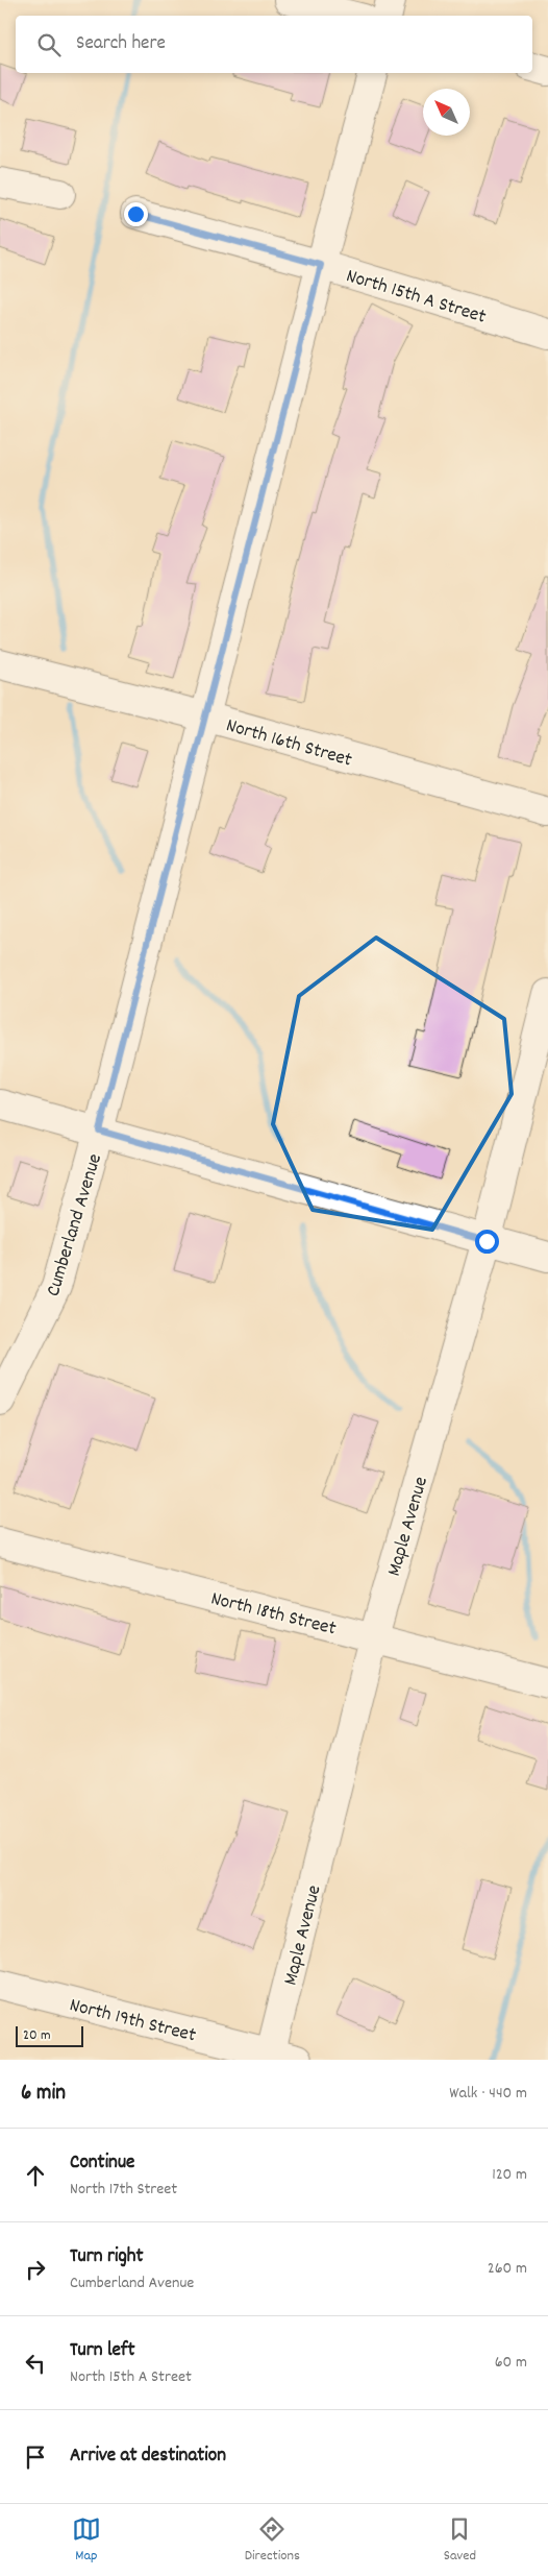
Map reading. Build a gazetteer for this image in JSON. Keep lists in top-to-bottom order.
{
  "streets": {
    "street": [
      "North 15th A Street",
      "North 16th Street",
      "Cumberland Avenue",
      "Maple Avenue",
      "North 18th Street",
      "North 19th Street"
    ]
  },
  "crossings": [
    ["North 15th A Street", "Cumberland Avenue"],
    ["North 16th Street", "Cumberland Avenue"],
    ["Maple Avenue", "North 18th Street"],
    ["Maple Avenue", "North 19th Street"]
  ],
  "scale_bar": "20 m",
  "north": "top left",
  "page": {
    "search": "Search here",
    "scale": "20 m",
    "heading": ["6 min", "Walk · 440 m"],
    "list": [
      ["Continue", "North 17th Street", "120 m"],
      ["Turn right", "Cumberland Avenue", "260 m"],
      ["Turn left", "North 15th A Street", "60 m"],
      "Arrive at destination"
    ],
    "nav": ["Map", "Directions", "Saved"]
  }
}
